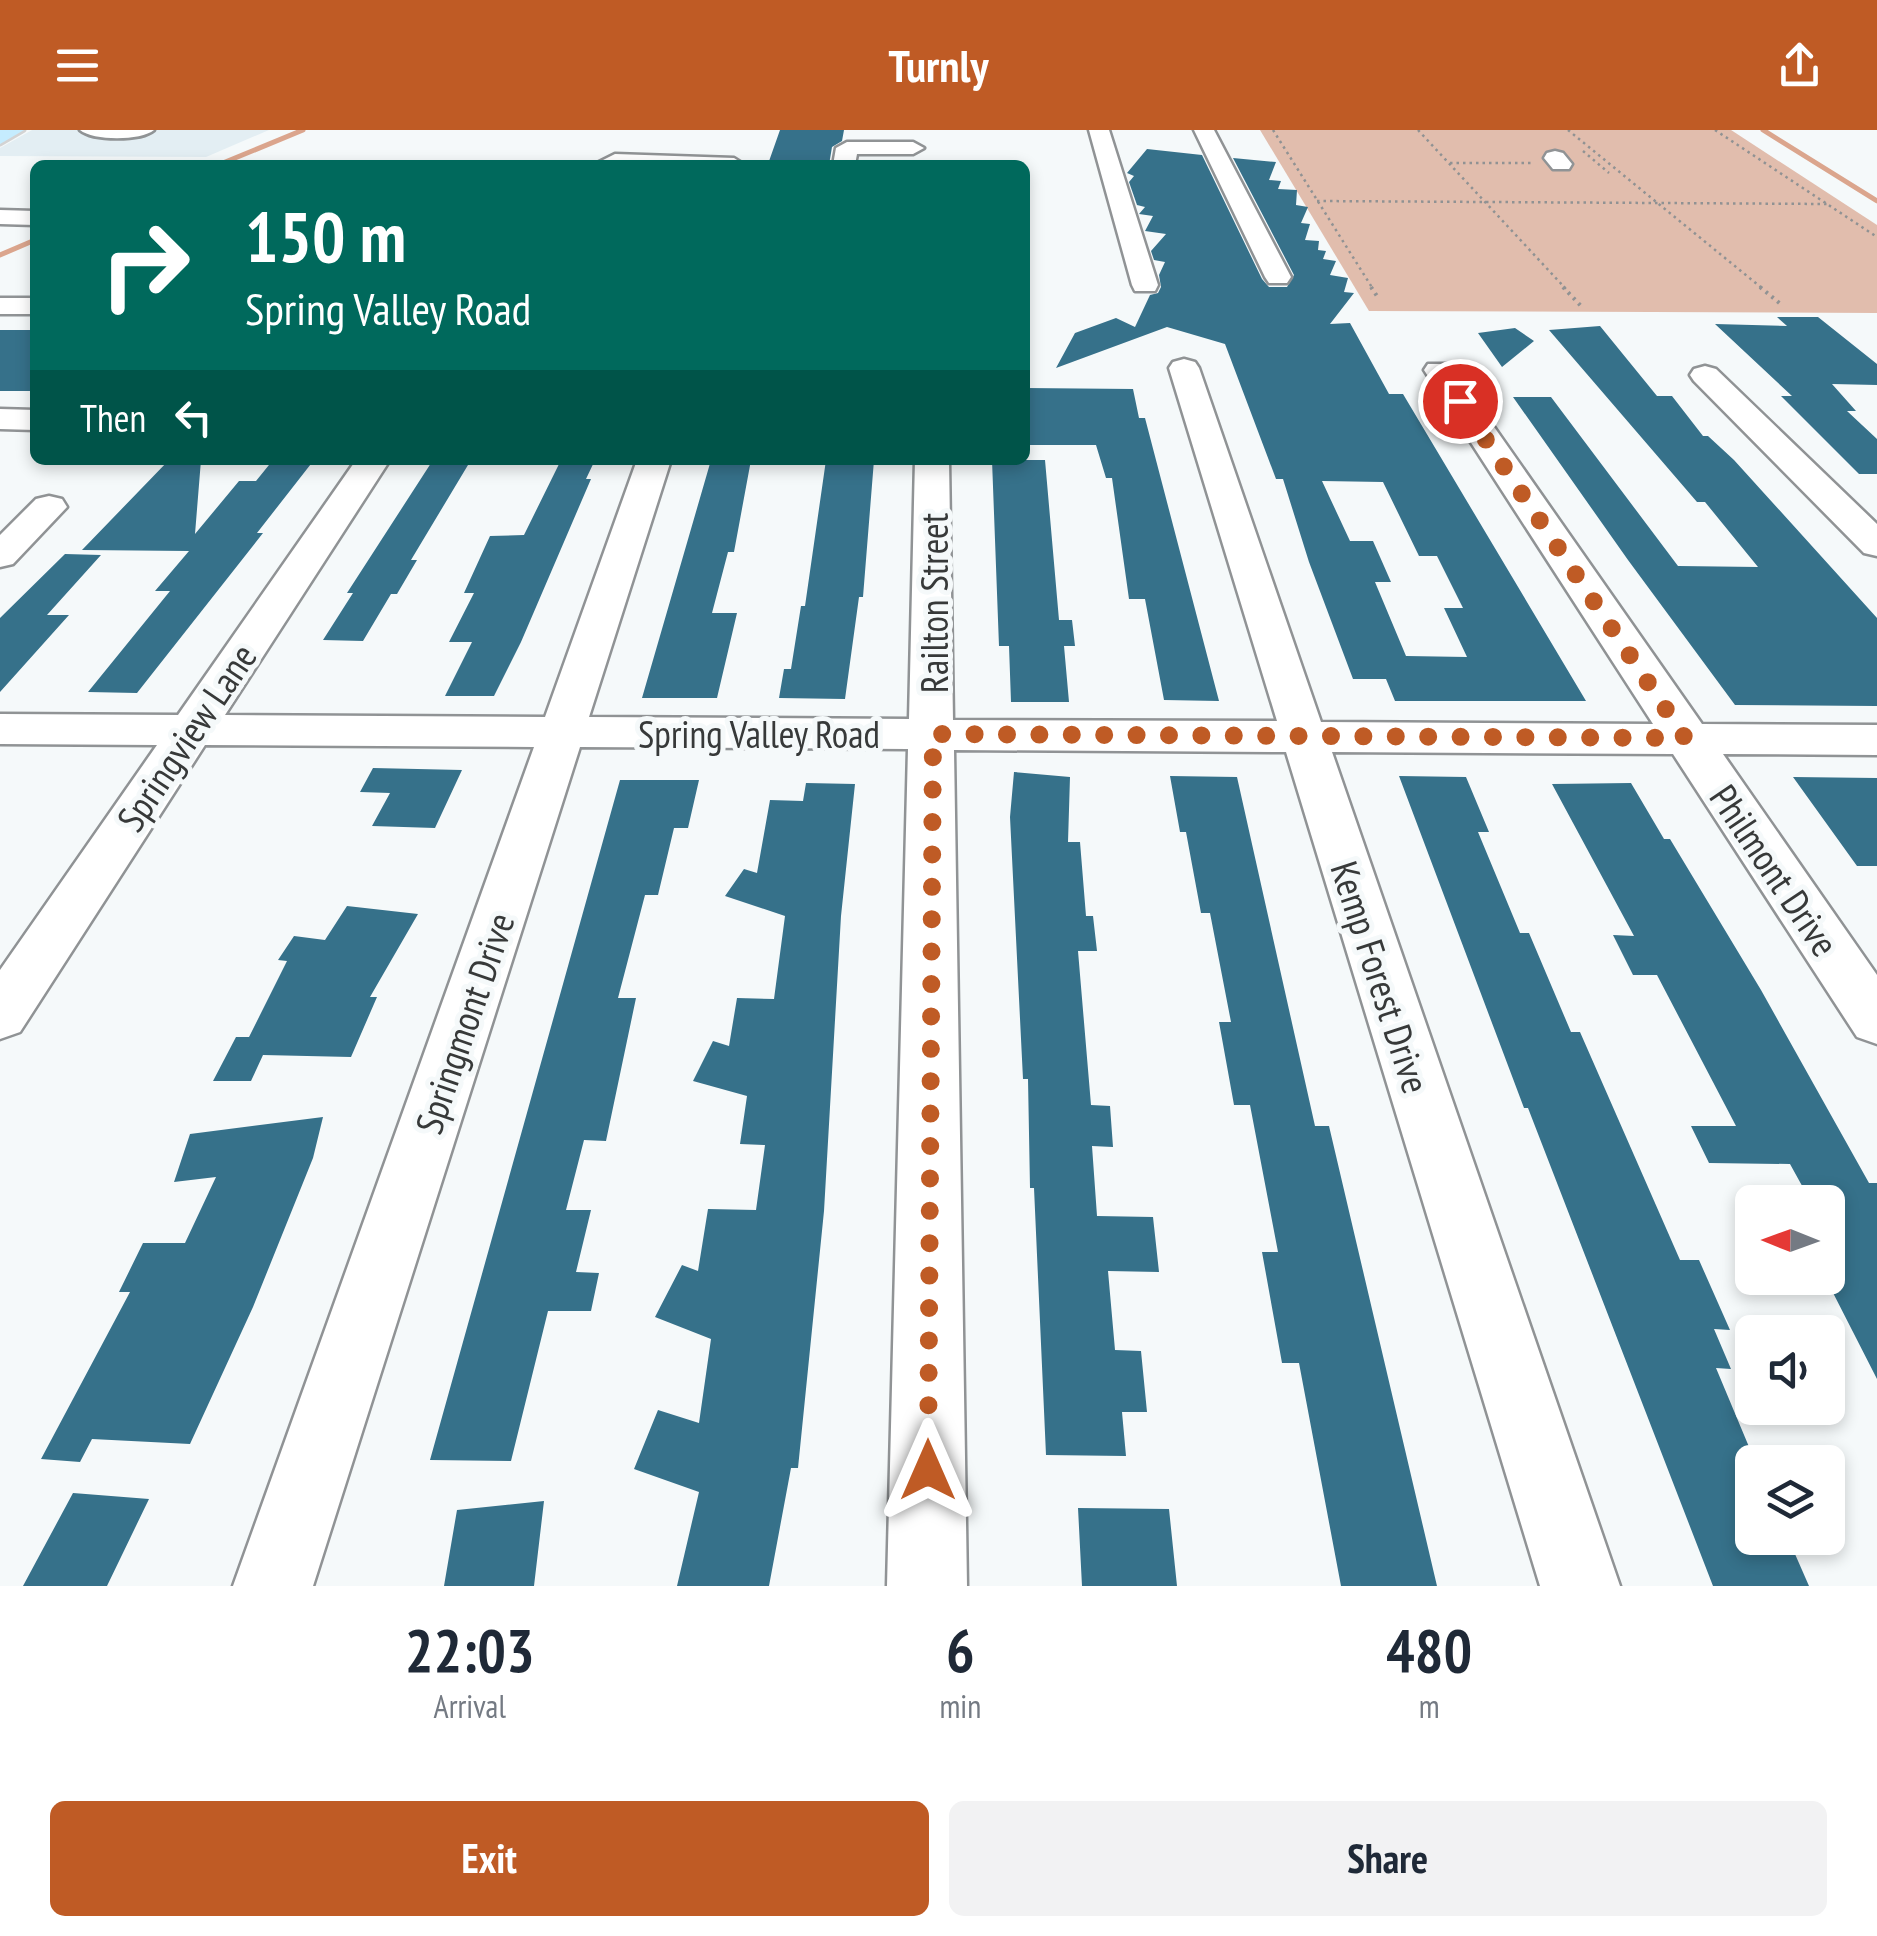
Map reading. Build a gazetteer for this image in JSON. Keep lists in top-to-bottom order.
{
  "streets": {
    "street": [
      "Railton Street",
      "Spring Valley Road",
      "Springview Lane",
      "Philmont Drive",
      "Kemp Forest Drive",
      "Springmont Drive"
    ]
  },
  "crossings": [
    ["Railton Street", "Spring Valley Road"],
    ["Spring Valley Road", "Springview Lane"],
    ["Spring Valley Road", "Philmont Drive"],
    ["Spring Valley Road", "Kemp Forest Drive"],
    ["Spring Valley Road", "Springmont Drive"]
  ],
  "north": "left",
  "page": {
    "header": "Turnly",
    "turn": ["150 m", "Spring Valley Road"],
    "then": "Then",
    "eta": [
      "22:03",
      "Arrival",
      "6",
      "min",
      "480",
      "m"
    ],
    "buttons": ["Exit", "Share"]
  }
}
